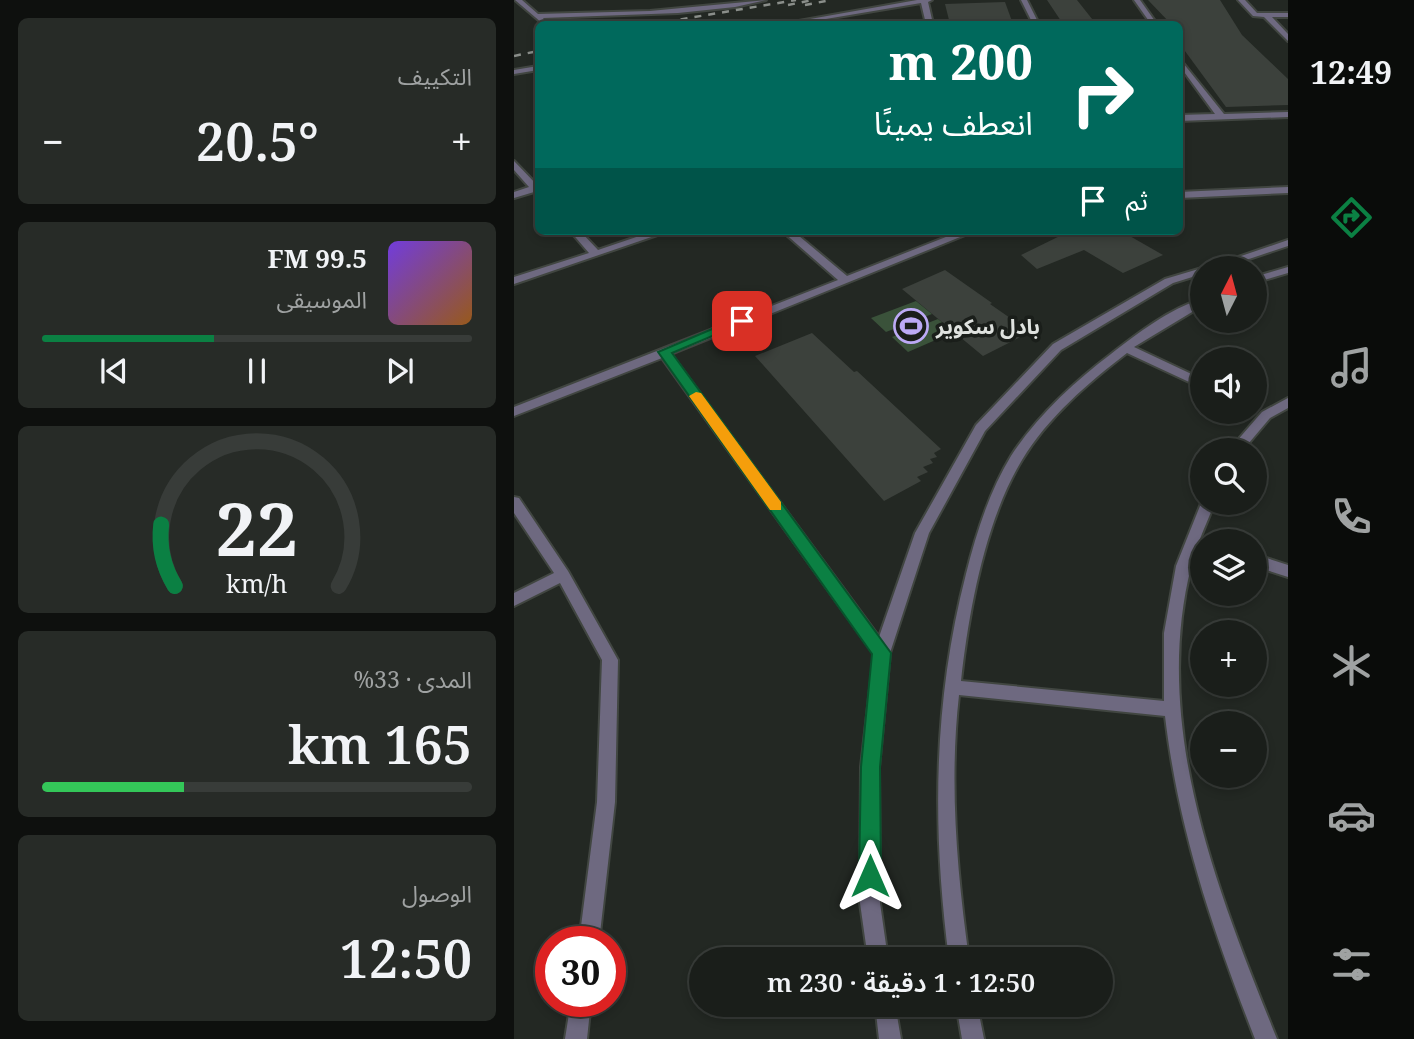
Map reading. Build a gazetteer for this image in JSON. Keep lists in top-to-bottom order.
{
  "places": {
    "sports": ["بادل سكوير"]
  },
  "north": "top",
  "page": {
    "tabs": "12:49",
    "tile": [
      "التكييف",
      ["المدى · 33%", "165 km"],
      ["الوصول", "12:50"]
    ],
    "turn": ["200 m", "انعطف يمينًا"],
    "heat": ["−", "20.5°", "+"],
    "then": "ثم",
    "song": ["99.5 FM", "الموسيقى"],
    "map_buttons": ["+", "−"],
    "limit": "30",
    "trip": "12:50 · 1 دقيقة · 230 m",
    "gauge": ["22", "km/h"]
  }
}
